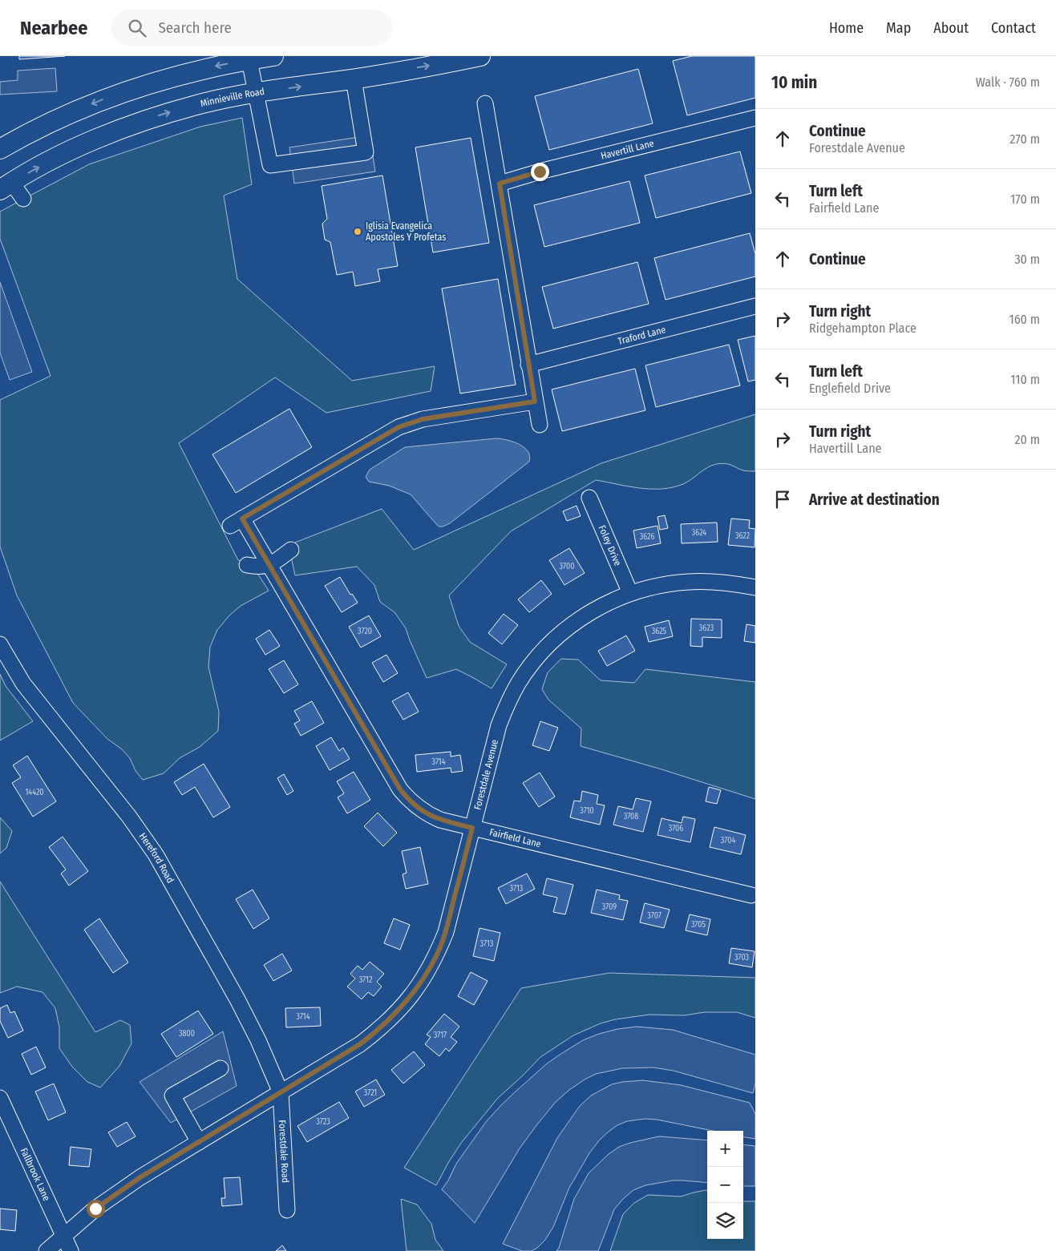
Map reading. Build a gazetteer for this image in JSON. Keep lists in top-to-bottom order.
{
  "streets": {
    "main road": ["Minnieville Road"],
    "street": [
      "Havertill Lane",
      "Traford Lane",
      "Foley Drive",
      "Forestdale Avenue",
      "Fairfield Lane",
      "Hereford Road",
      "Forestdale Road",
      "Fallbrook Lane"
    ]
  },
  "crossings": [
    ["Foley Drive", "Forestdale Avenue"],
    ["Forestdale Avenue", "Fairfield Lane"],
    ["Forestdale Avenue", "Hereford Road"],
    ["Forestdale Avenue", "Forestdale Road"],
    ["Forestdale Avenue", "Fallbrook Lane"],
    ["Hereford Road", "Forestdale Road"]
  ],
  "places": ["Iglisia Evangelica Apostoles Y Profetas"],
  "house_numbers": [
    "3624",
    "3622",
    "3626",
    "3700",
    "3623",
    "3720",
    "3625",
    "3714",
    "14420",
    "3710",
    "3708",
    "3706",
    "3704",
    "3713",
    "3709",
    "3707",
    "3705",
    "3713",
    "3703",
    "3712",
    "3714",
    "3800",
    "3717",
    "3721",
    "3723"
  ],
  "page": {
    "header": "Nearbee",
    "search": "Search here",
    "nav": [
      "Home",
      "Map",
      "About",
      "Contact"
    ],
    "heading": ["10 min", "Walk · 760 m"],
    "list": [
      ["Continue", "Forestdale Avenue", "270 m"],
      ["Turn left", "Fairfield Lane", "170 m"],
      ["Continue", "30 m"],
      ["Turn right", "Ridgehampton Place", "160 m"],
      ["Turn left", "Englefield Drive", "110 m"],
      ["Turn right", "Havertill Lane", "20 m"],
      "Arrive at destination"
    ],
    "map_buttons": ["+", "−"]
  }
}
